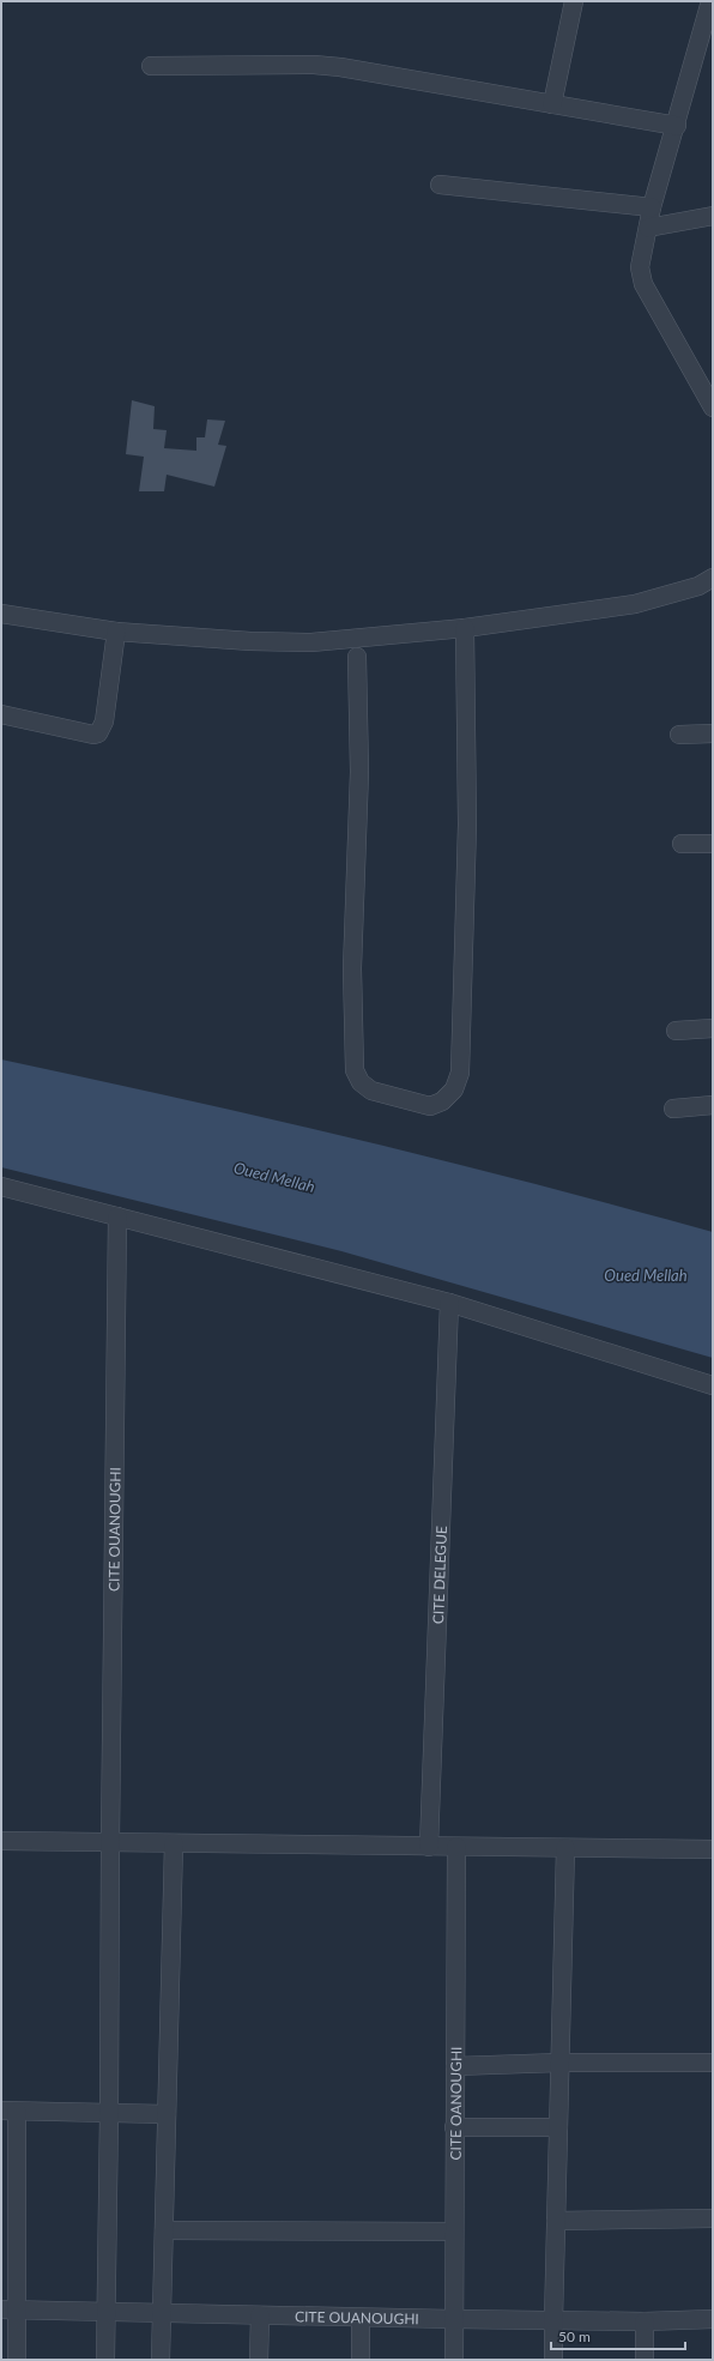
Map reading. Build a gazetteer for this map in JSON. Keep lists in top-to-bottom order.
{
  "streets": {
    "street": ["CITE OUANOUGHI", "CITE DELEGUE", "CITE OANOUGHI"]
  },
  "crossings": [
    ["CITE OUANOUGHI", "CITE OANOUGHI"]
  ],
  "water": ["Oued Mellah"],
  "scale_bar": "50 m"
}
